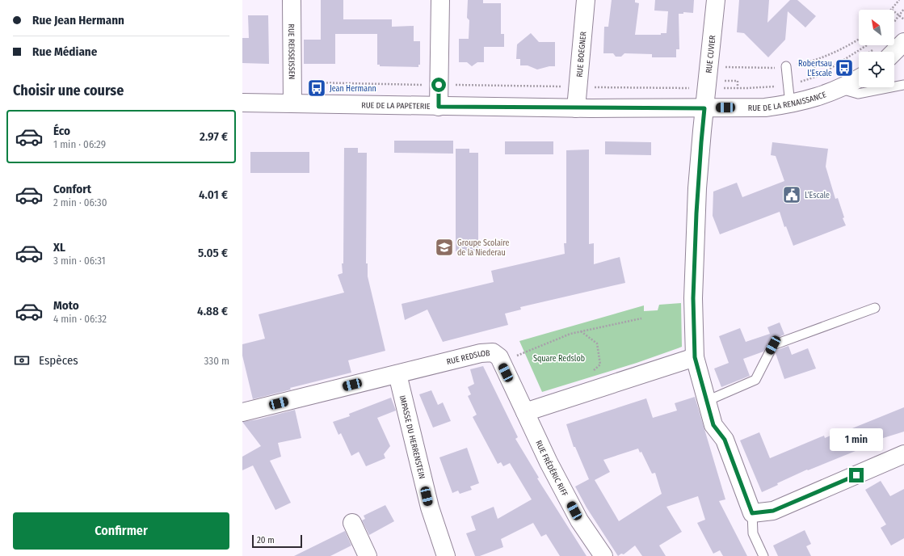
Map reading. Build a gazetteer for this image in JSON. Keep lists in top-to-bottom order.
{
  "streets": {
    "street": [
      "RUE REISSEISSEN",
      "RUE BOEGNER",
      "RUE CUVIER",
      "RUE DE LA RENAISSANCE",
      "RUE DE LA PAPETERIE",
      "RUE REDSLOB",
      "IMPASSE DU HERRENSTEIN",
      "RUE FRÉDÉRIC RIFF"
    ]
  },
  "crossings": [
    ["RUE REISSEISSEN", "RUE DE LA PAPETERIE"],
    ["RUE BOEGNER", "RUE DE LA PAPETERIE"],
    ["RUE CUVIER", "RUE DE LA RENAISSANCE"],
    ["RUE CUVIER", "RUE DE LA PAPETERIE"],
    ["RUE DE LA RENAISSANCE", "RUE DE LA PAPETERIE"],
    ["RUE REDSLOB", "IMPASSE DU HERRENSTEIN"],
    ["RUE REDSLOB", "RUE FRÉDÉRIC RIFF"]
  ],
  "parks": ["Square Redslob"],
  "places": {
    "bus stop": ["Robertsau L'Escale", "Jean Hermann"],
    "public building": ["L’Escale"],
    "school or university": ["Groupe Scolaire de la Niederau"]
  },
  "scale_bar": "20 m",
  "north": "top left",
  "page": {
    "banner": ["Rue Jean Hermann", "Rue Médiane"],
    "heading": "Choisir une course",
    "list": [
      {
        "name": "Éco",
        "note": "1 min · 06:29",
        "value": "2.97 €"
      },
      {
        "name": "Confort",
        "note": "2 min · 06:30",
        "value": "4.01 €"
      },
      {
        "name": "XL",
        "note": "3 min · 06:31",
        "value": "5.05 €"
      },
      {
        "name": "Moto",
        "note": "4 min · 06:32",
        "value": "4.88 €"
      }
    ],
    "pay": ["Espèces", "330 m"],
    "bubble": "1 min",
    "buttons": "Confirmer",
    "scale": "20 m"
  }
}
